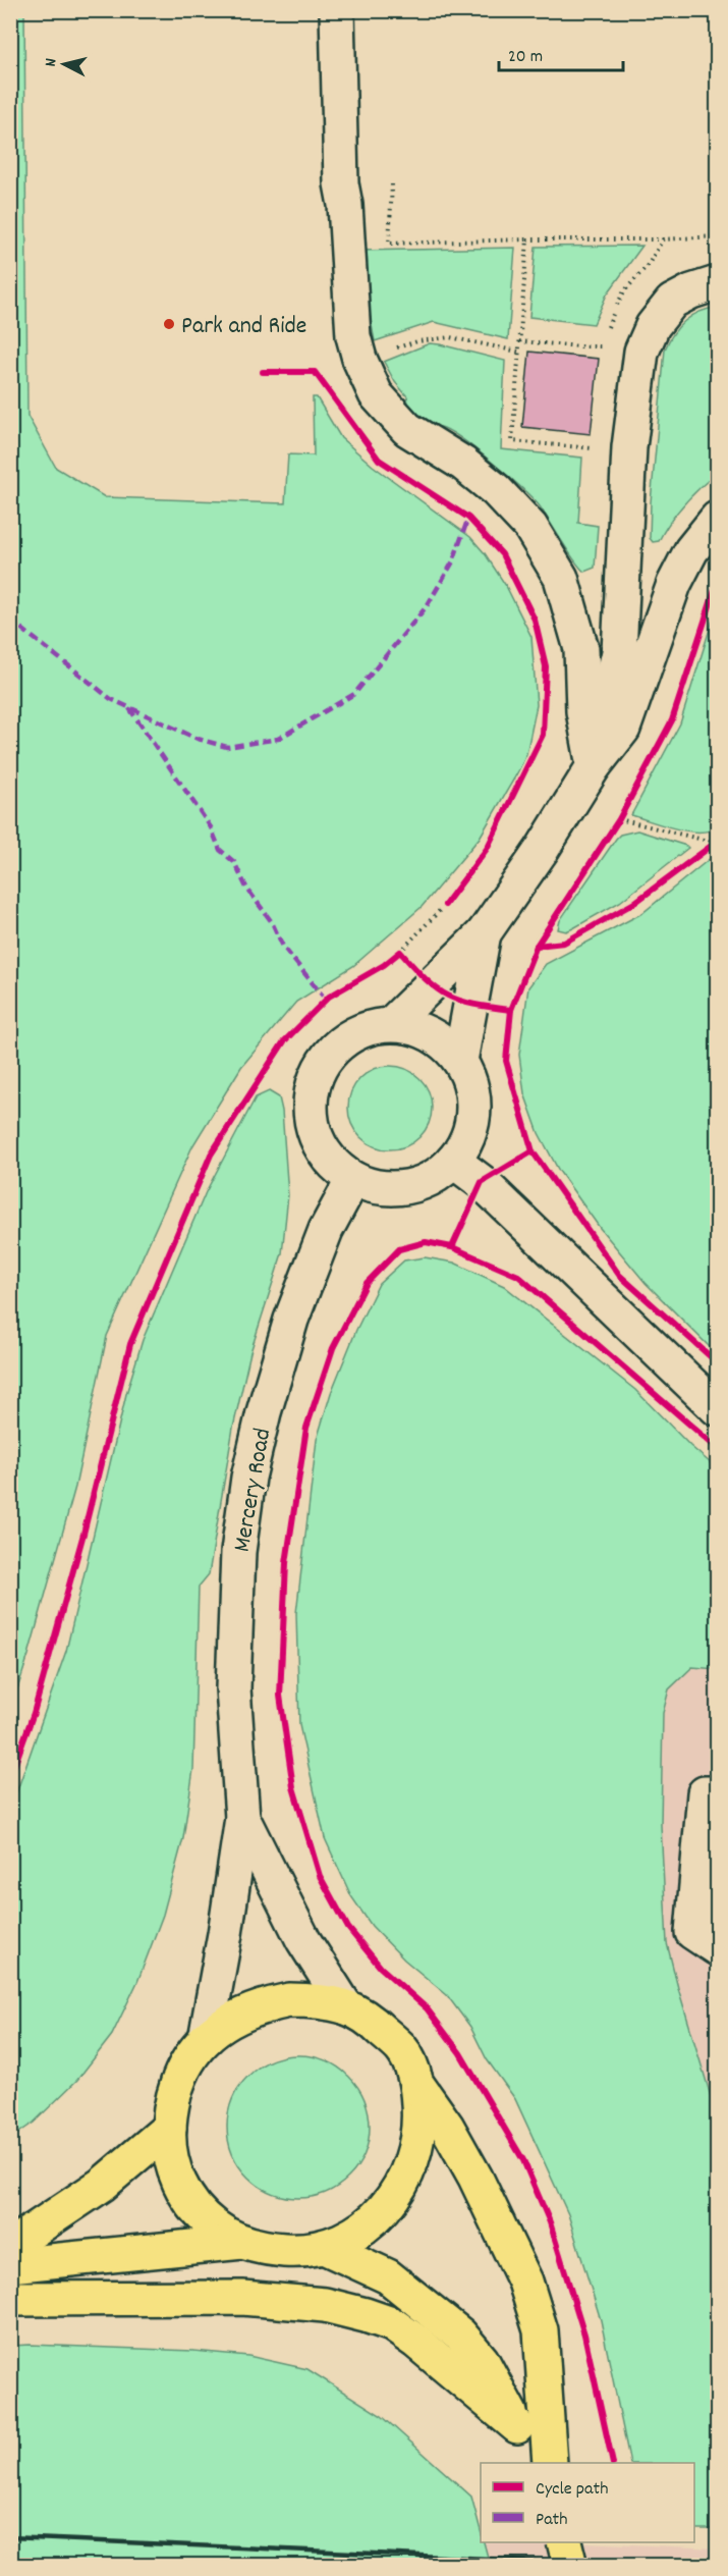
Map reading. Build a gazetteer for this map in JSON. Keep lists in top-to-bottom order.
{
  "streets": {
    "street": ["Mercery Road"]
  },
  "places": ["Park and Ride"],
  "legend": ["Cycle path", "Path"],
  "scale_bar": "20 m",
  "north": "left"
}
